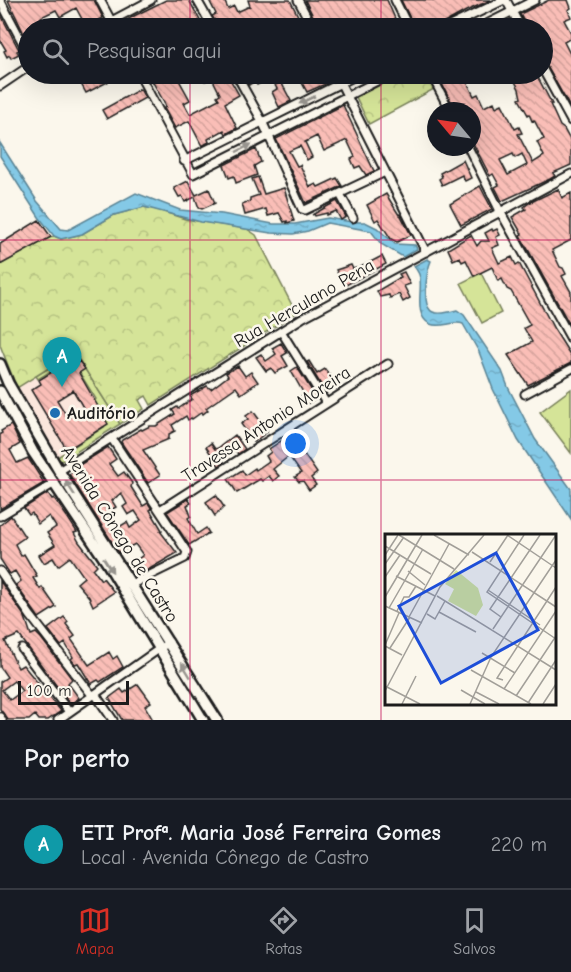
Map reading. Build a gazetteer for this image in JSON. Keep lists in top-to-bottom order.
{
  "streets": {
    "main road": ["Avenida Cônego de Castro"],
    "street": ["Rua Herculano Pena", "Travessa Antonio Moreira"]
  },
  "crossings": [
    ["Rua Herculano Pena", "Avenida Cônego de Castro"]
  ],
  "places": ["Auditório"],
  "scale_bar": "100 m",
  "north": "top left",
  "page": {
    "search": "Pesquisar aqui",
    "pins": "A",
    "scale": "100 m",
    "heading": "Por perto",
    "list": [
      {
        "mark": "A",
        "name": "ETI Profª. Maria José Ferreira Gomes",
        "note": "Local · Avenida Cônego de Castro",
        "value": "220 m"
      }
    ],
    "nav": ["Mapa", "Rotas", "Salvos"]
  }
}
